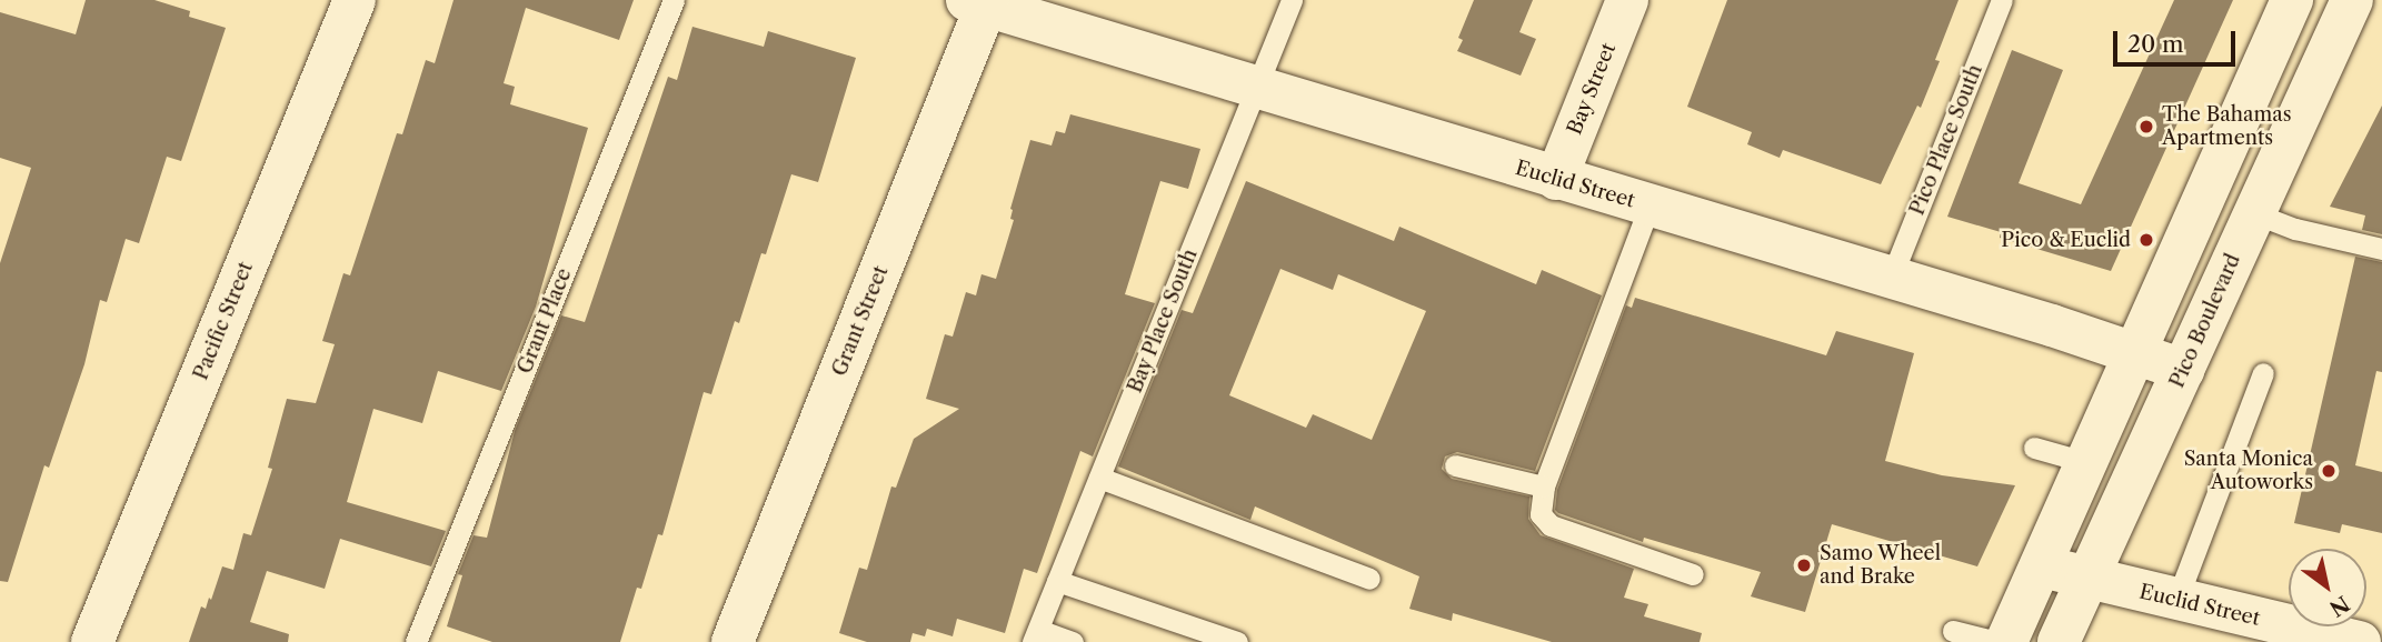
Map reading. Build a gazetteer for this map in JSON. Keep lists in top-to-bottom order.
{
  "streets": {
    "street": [
      "Bay Street",
      "Euclid Street",
      "Pacific Street",
      "Grant Street",
      "Pico Boulevard"
    ],
    "lane": ["Pico Place South", "Grant Place", "Bay Place South"]
  },
  "crossings": [
    ["Bay Street", "Euclid Street"],
    ["Pico Place South", "Euclid Street"],
    ["Euclid Street", "Grant Street"],
    ["Euclid Street", "Bay Place South"],
    ["Euclid Street", "Pico Boulevard"]
  ],
  "places": [
    "The Bahamas Apartments",
    "Pico & Euclid",
    "Santa Monica Autoworks",
    "Samo Wheel and Brake"
  ],
  "scale_bar": "20 m",
  "north": "bottom right"
}
